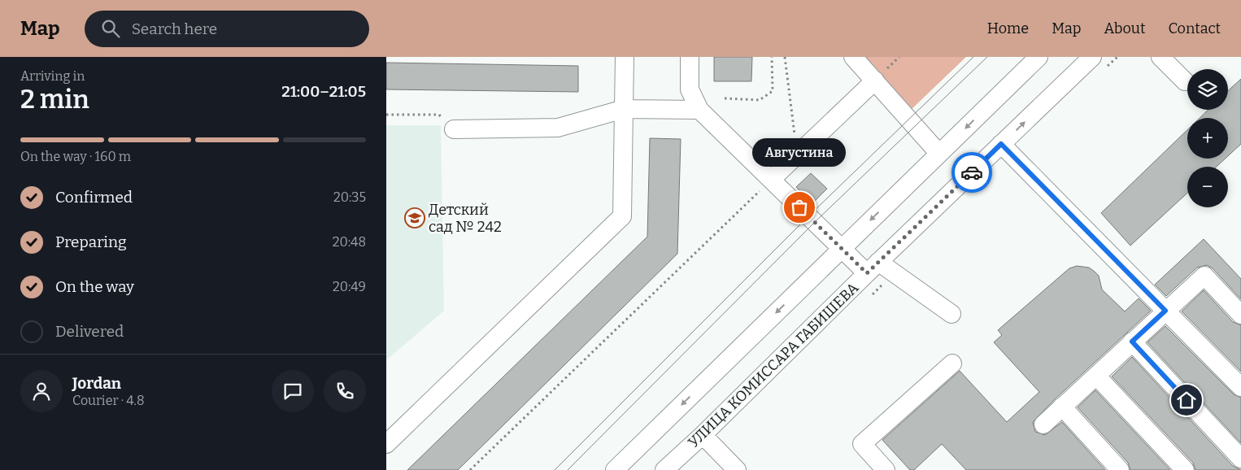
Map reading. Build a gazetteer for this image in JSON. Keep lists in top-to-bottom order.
{
  "streets": {
    "street": ["УЛИЦА КОМИССАРА ГАБИШЕВА"]
  },
  "places": {
    "other": ["Августина"],
    "school or university": ["Детский сад № 242"]
  },
  "page": {
    "header": "Map",
    "search": "Search here",
    "nav": [
      "Home",
      "Map",
      "About",
      "Contact"
    ],
    "heading": ["2 min", "Arriving in", "21:00–21:05"],
    "panel": ["Jordan", "Courier · 4.8"],
    "map_buttons": ["+", "−"],
    "bar": "On the way · 160 m",
    "bubble": "Августина",
    "list": [
      ["Confirmed", "20:35"],
      ["Preparing", "20:48"],
      ["On the way", "20:49"],
      "Delivered"
    ]
  }
}
